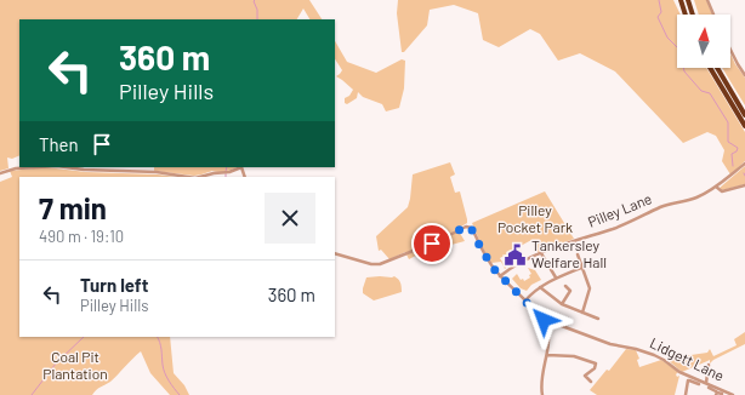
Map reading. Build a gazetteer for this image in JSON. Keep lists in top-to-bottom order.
{
  "streets": {
    "street": ["Pilley Lane", "Lidgett Lane"]
  },
  "parks": ["Pilley Pocket Park", "Coal Pit Plantation"],
  "places": {
    "public building": ["Tankersley Welfare Hall"]
  },
  "north": "top",
  "page": {
    "turn": ["360 m", "Pilley Hills"],
    "then": "Then",
    "heading": ["7 min", "490 m · 19:10"],
    "list": [
      {
        "name": "Turn left",
        "note": "Pilley Hills",
        "value": "360 m"
      }
    ]
  }
}
